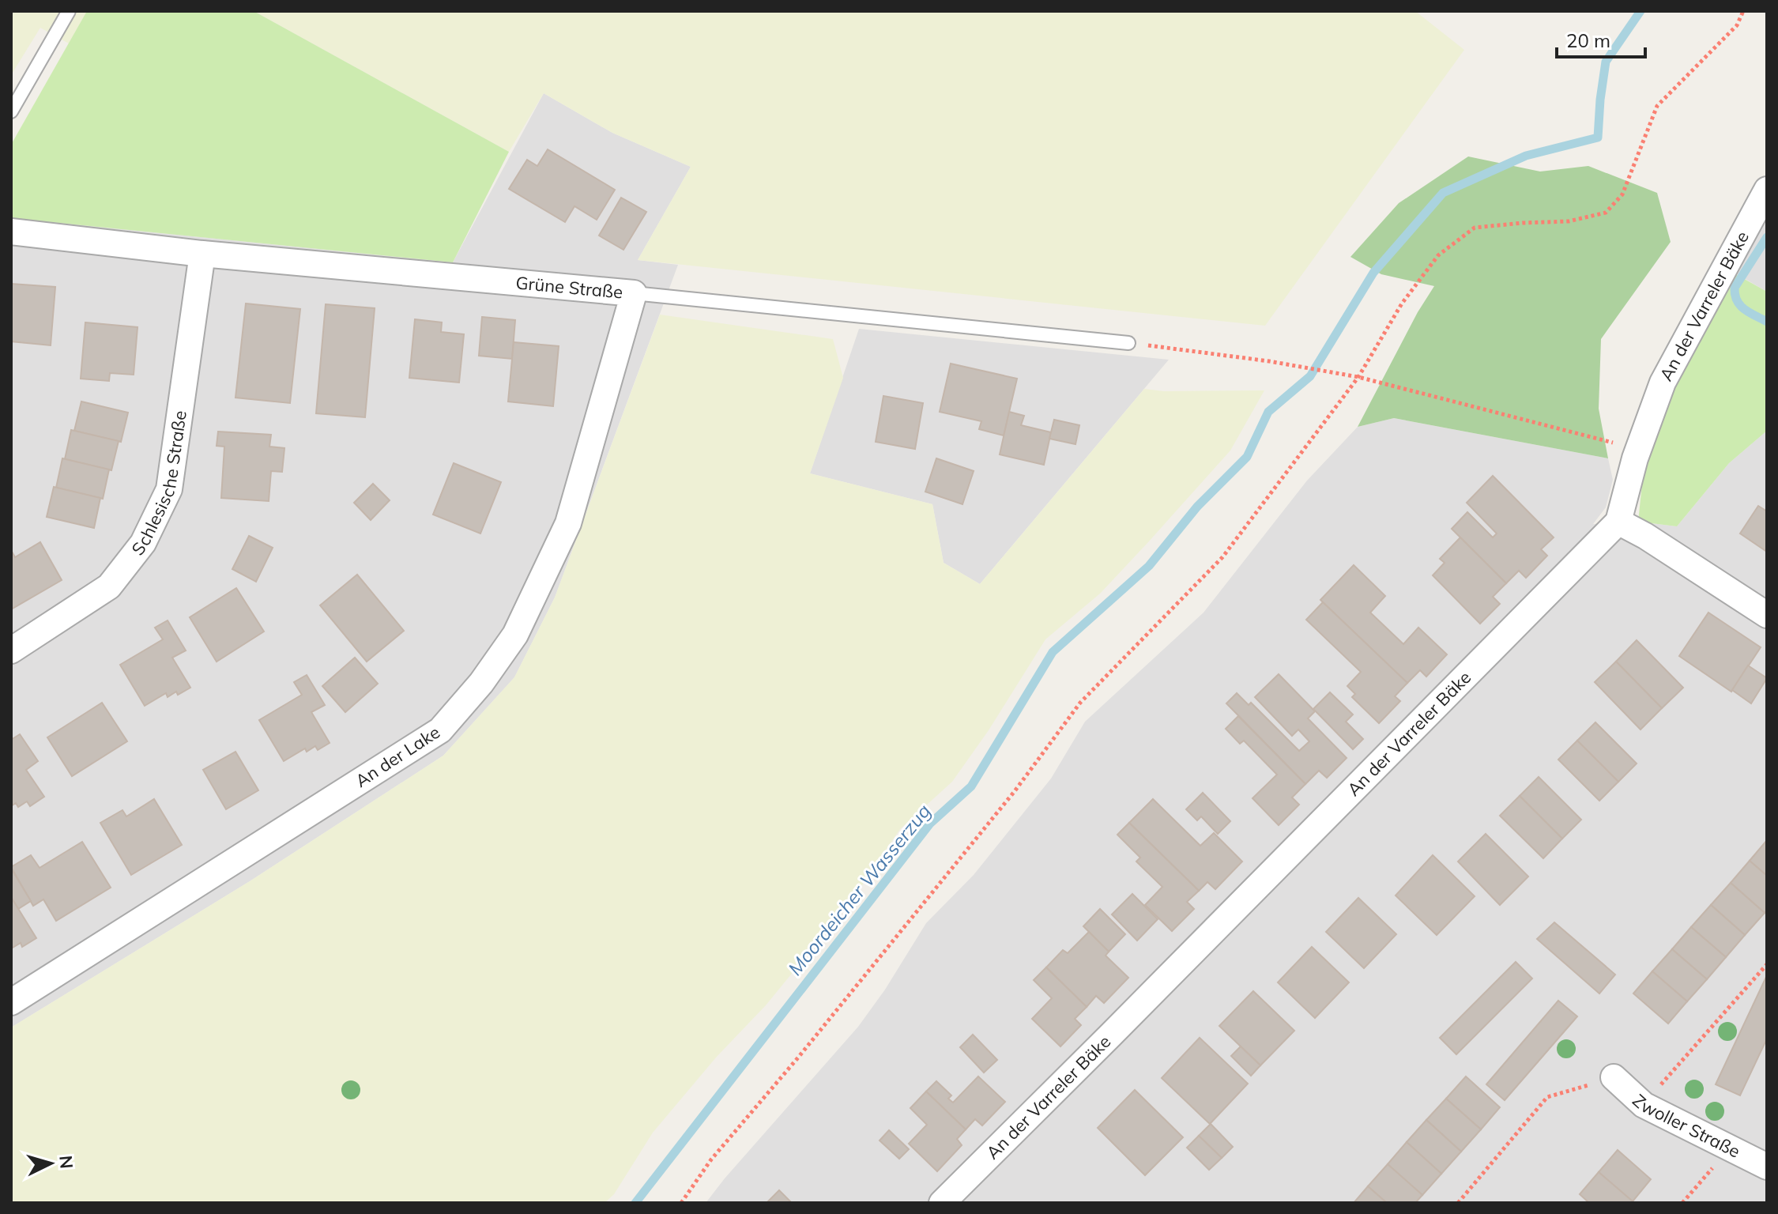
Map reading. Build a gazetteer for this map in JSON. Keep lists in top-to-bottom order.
{
  "streets": {
    "street": [
      "Grüne Straße",
      "An der Varreler Bäke",
      "Schlesische Straße",
      "An der Lake",
      "Zwoller Straße"
    ]
  },
  "crossings": [
    ["Grüne Straße", "Schlesische Straße"],
    ["Grüne Straße", "An der Lake"]
  ],
  "water": ["Moordeicher Wasserzug"],
  "scale_bar": "20 m",
  "north": "right"
}
